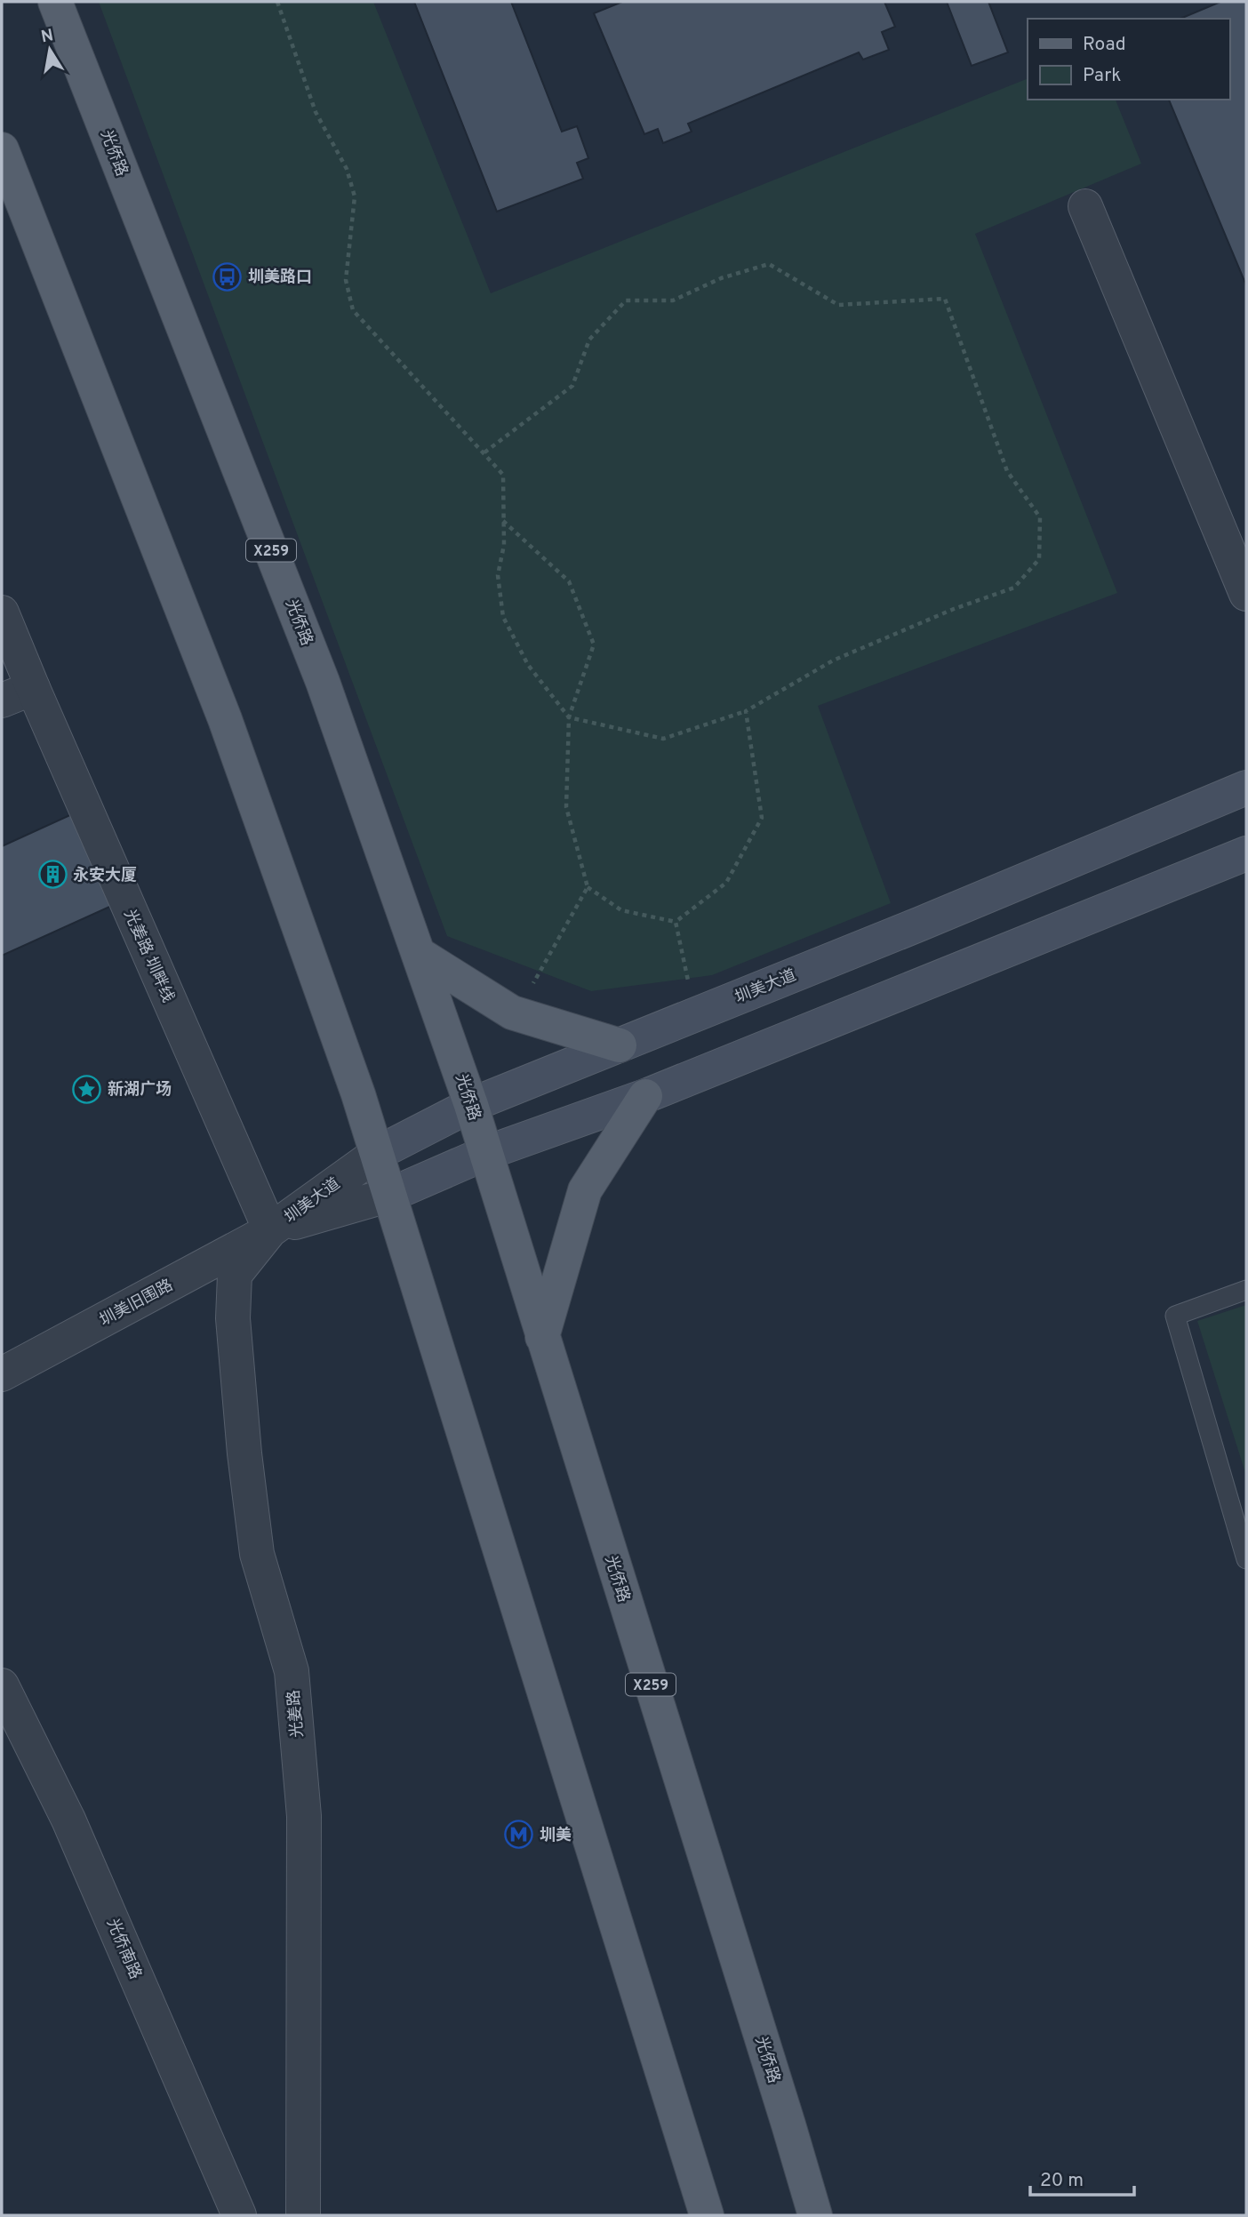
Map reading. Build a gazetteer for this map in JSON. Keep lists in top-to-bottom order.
{
  "streets": {
    "main road": ["光侨路", "X259", "圳美大道"],
    "street": [
      "光姜路 圳畔线",
      "圳美旧围路",
      "光姜路",
      "光侨南路"
    ]
  },
  "crossings": [
    ["光侨路", "圳美大道"],
    ["光姜路 圳畔线", "圳美大道"],
    ["光姜路 圳畔线", "圳美旧围路"],
    ["光姜路 圳畔线", "光姜路"],
    ["圳美大道", "圳美旧围路"],
    ["圳美大道", "光姜路"],
    ["圳美旧围路", "光姜路"]
  ],
  "places": {
    "bus stop": ["圳美路口"],
    "building": ["永安大厦"],
    "place": ["新湖广场"],
    "metro station": ["圳美"]
  },
  "legend": ["Road", "Park"],
  "scale_bar": "20 m",
  "north": "top"
}
